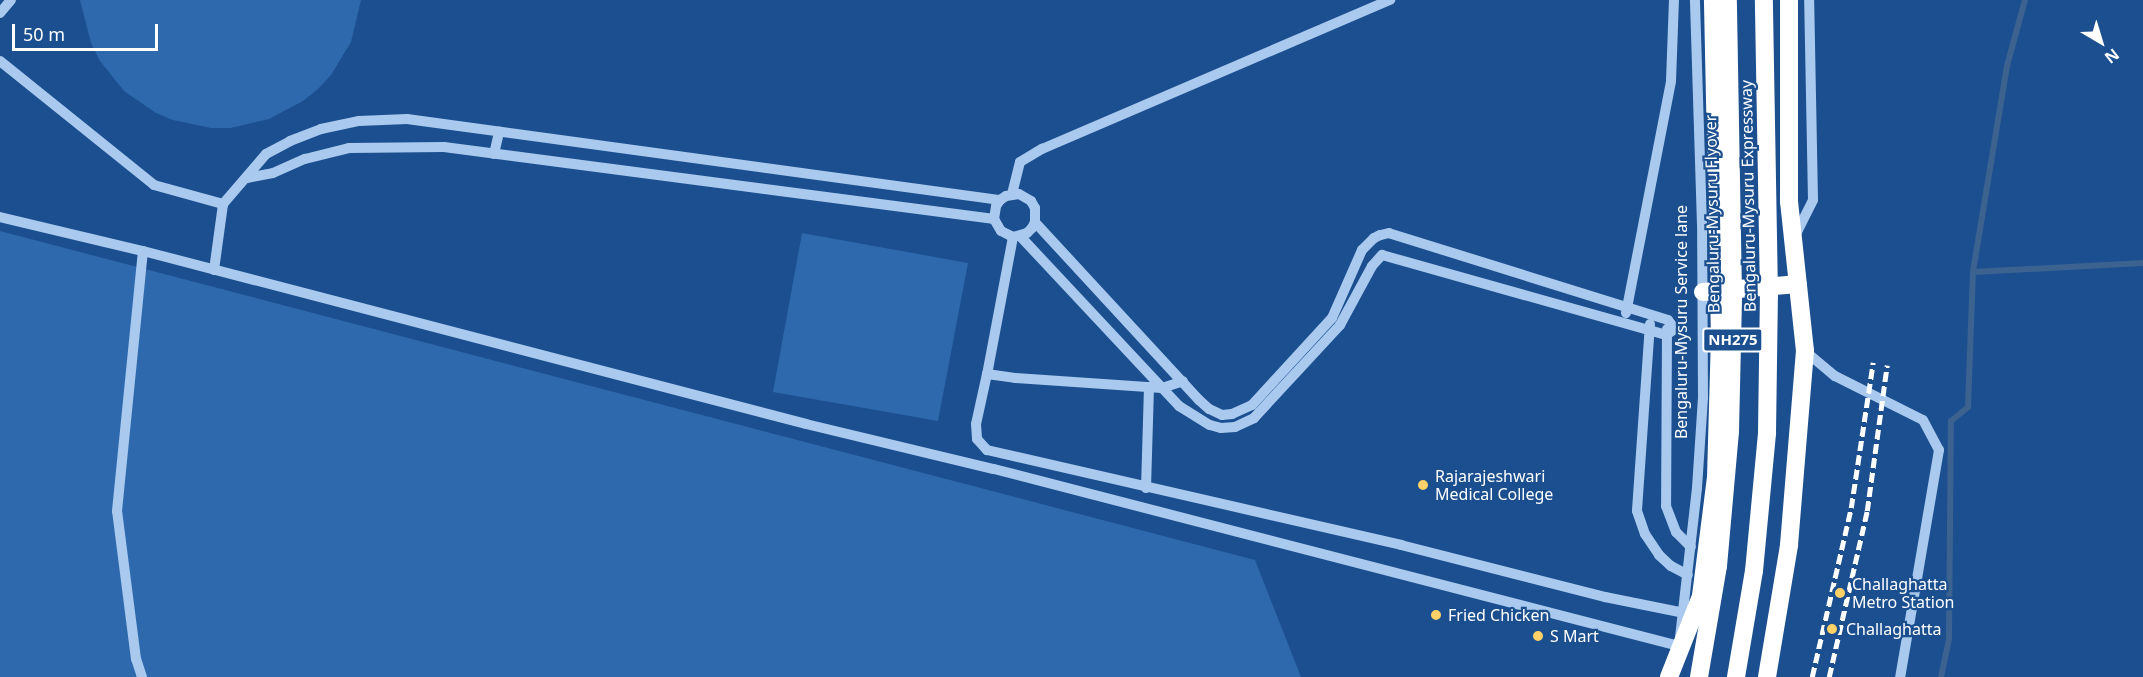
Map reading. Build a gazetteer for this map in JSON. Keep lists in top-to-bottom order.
{
  "streets": {
    "highway": [
      "Bengaluru-Mysuru Expressway",
      "Bengaluru-Mysuru Flyover",
      "Bengaluru-Mysuru Service lane",
      "NH275"
    ]
  },
  "crossings": [
    ["Bengaluru-Mysuru Service lane", "NH275"]
  ],
  "places": [
    "Rajarajeshwari Medical College",
    "Challaghatta Metro Station",
    "Fried Chicken",
    "Challaghatta",
    "S Mart"
  ],
  "scale_bar": "50 m",
  "north": "bottom right"
}
